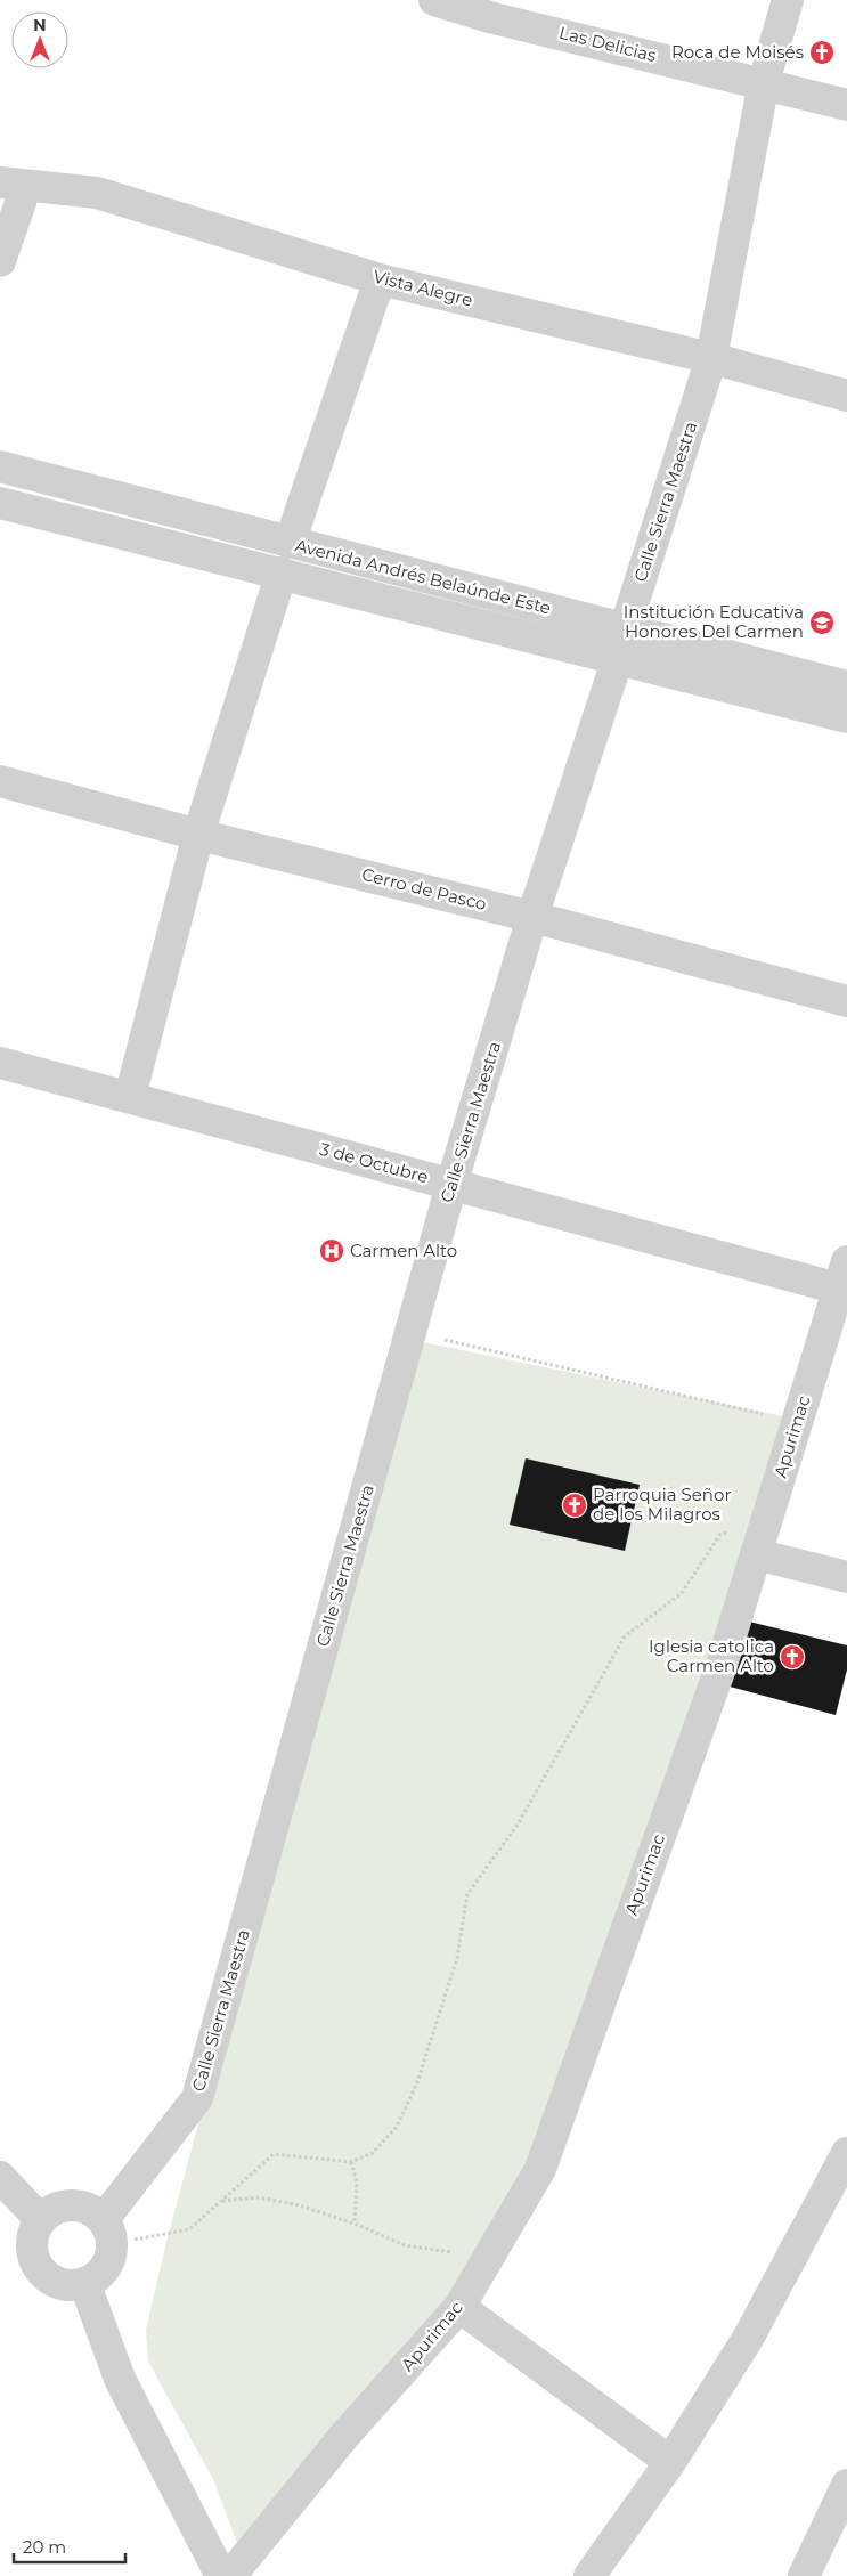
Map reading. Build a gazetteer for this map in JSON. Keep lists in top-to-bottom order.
{
  "streets": {
    "street": [
      "Las Delicias",
      "Vista Alegre",
      "Calle Sierra Maestra",
      "Avenida Andrés Belaúnde Este",
      "Cerro de Pasco",
      "3 de Octubre",
      "Apurimac"
    ]
  },
  "crossings": [
    ["Las Delicias", "Calle Sierra Maestra"],
    ["Vista Alegre", "Calle Sierra Maestra"],
    ["Calle Sierra Maestra", "Avenida Andrés Belaúnde Este"],
    ["Calle Sierra Maestra", "Cerro de Pasco"],
    ["Calle Sierra Maestra", "3 de Octubre"],
    ["3 de Octubre", "Apurimac"]
  ],
  "places": {
    "church": ["Roca de Moisés", "Parroquia Señor de los Milagros", "Iglesia catolica Carmen Alto"],
    "school or university": ["Institución Educativa Honores Del Carmen"],
    "hospital": ["Carmen Alto"]
  },
  "scale_bar": "20 m",
  "north": "top"
}
